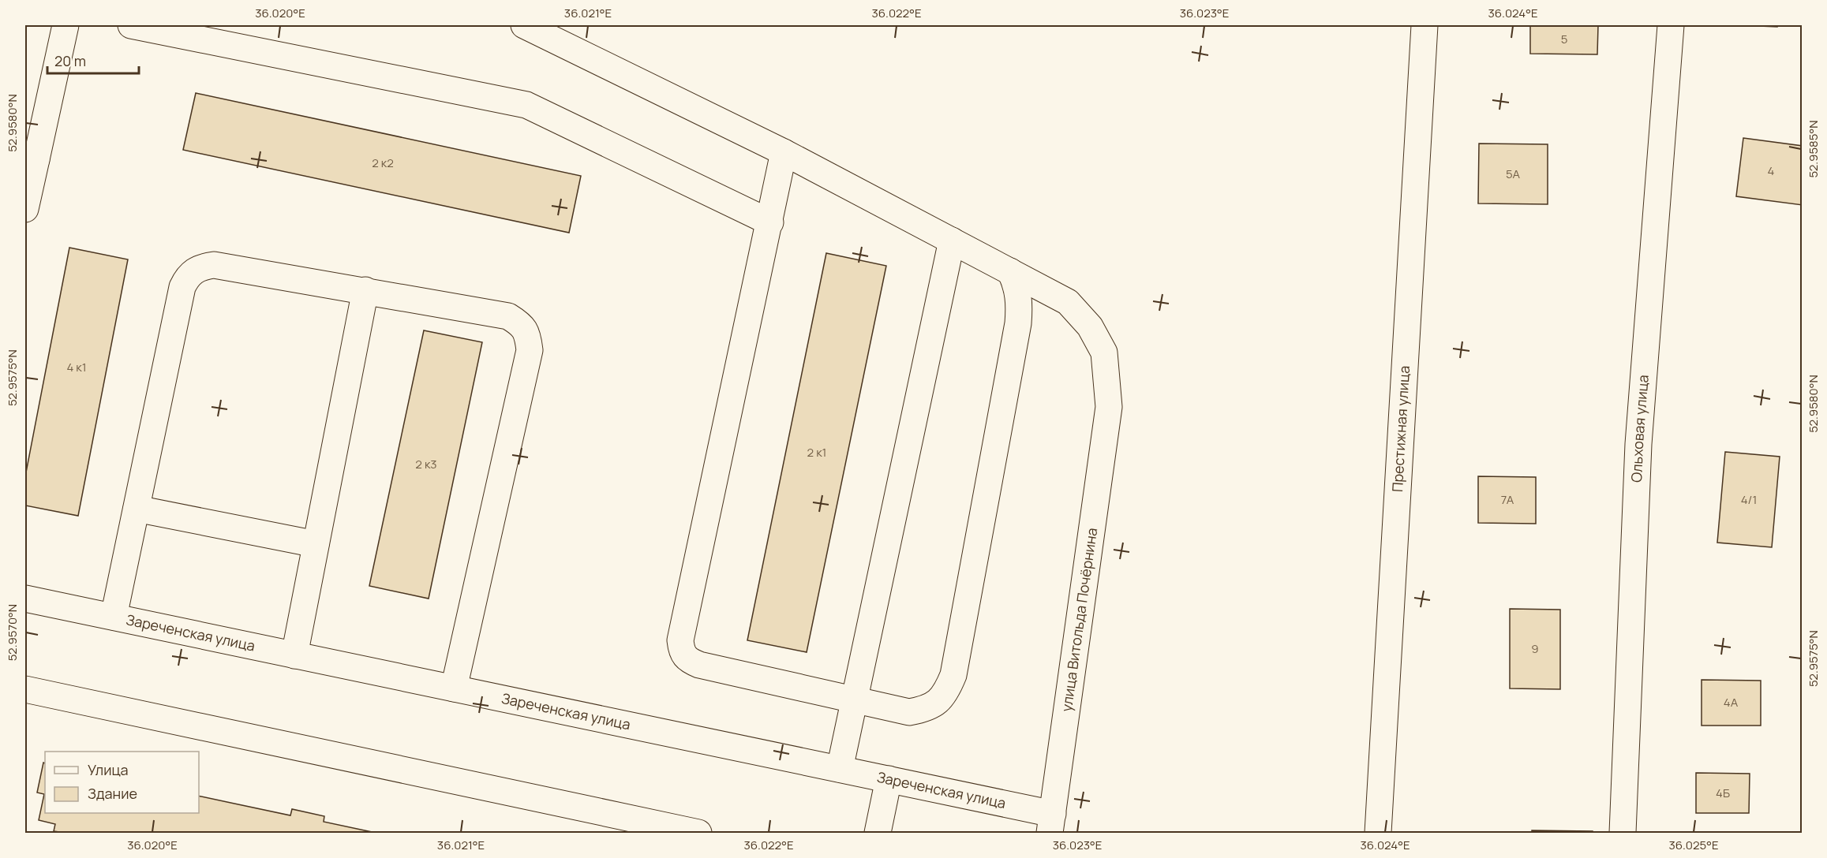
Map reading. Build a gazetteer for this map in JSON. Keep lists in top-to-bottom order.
{
  "streets": {
    "street": [
      "Престижная улица",
      "Ольховая улица",
      "улица Витольда Почёрнина",
      "Зареченская улица"
    ]
  },
  "crossings": [
    ["улица Витольда Почёрнина", "Зареченская улица"]
  ],
  "house_numbers": [
    "5",
    "2 к2",
    "4",
    "5А",
    "4 к1",
    "2 к1",
    "2 к3",
    "7А",
    "4/1",
    "9",
    "4А",
    "4Б"
  ],
  "legend": ["Улица", "Здание"],
  "scale_bar": "20 m",
  "coordinates": [
    "36.020°E",
    "36.021°E",
    "36.022°E",
    "36.023°E",
    "36.024°E",
    "52.9580°N",
    "52.9585°N",
    "52.9575°N",
    "52.9570°N",
    "36.025°E"
  ]
}
